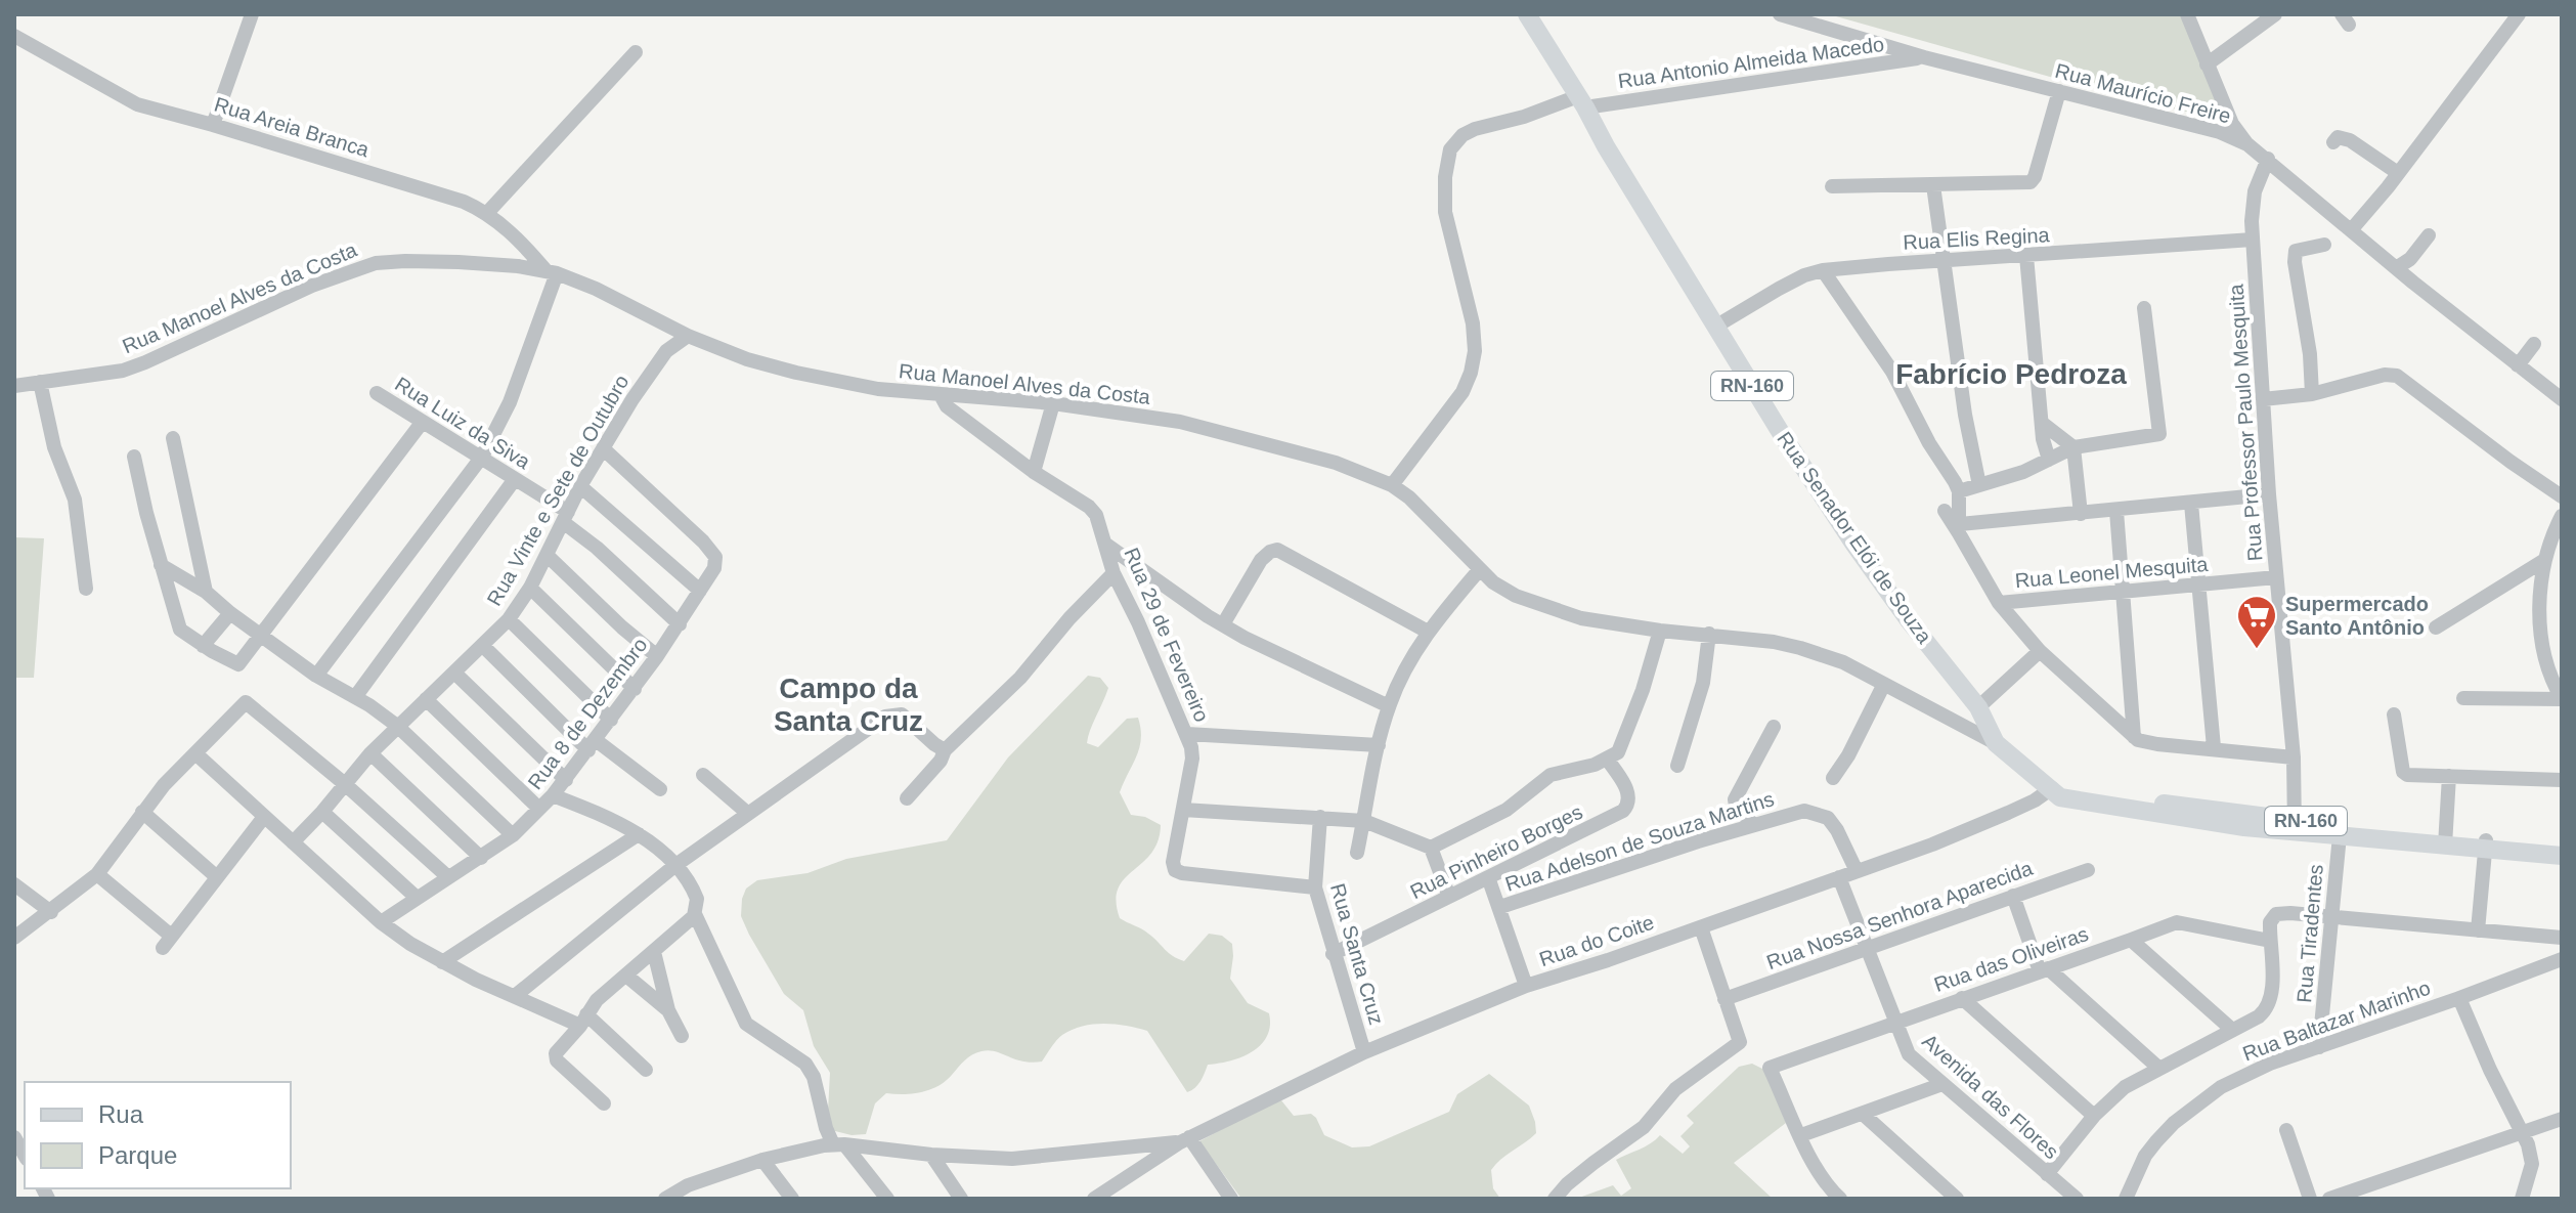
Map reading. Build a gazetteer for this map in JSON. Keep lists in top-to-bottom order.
{
  "streets": {
    "main road": ["RN-160", "Rua Senador Elói de Souza"],
    "street": [
      "Rua Antonio Almeida Macedo",
      "Rua Maurício Freire",
      "Rua Areia Branca",
      "Rua Elis Regina",
      "Rua Manoel Alves da Costa",
      "Rua Luiz da Siva",
      "Rua Professor Paulo Mesquita",
      "Rua Vinte e Sete de Outubro",
      "Rua Leonel Mesquita",
      "Rua 29 de Fevereiro",
      "Rua 8 de Dezembro",
      "Rua Adelson de Souza Martins",
      "Rua Pinheiro Borges",
      "Rua Nossa Senhora Aparecida",
      "Rua Tiradentes",
      "Rua do Coite",
      "Rua Santa Cruz",
      "Rua das Oliveiras",
      "Rua Baltazar Marinho",
      "Avenida das Flores"
    ]
  },
  "crossings": [
    ["Rua Antonio Almeida Macedo", "Rua Maurício Freire"],
    ["Rua Antonio Almeida Macedo", "Rua Manoel Alves da Costa"],
    ["Rua Antonio Almeida Macedo", "Rua Senador Elói de Souza"],
    ["Rua Maurício Freire", "Rua Professor Paulo Mesquita"],
    ["Rua Areia Branca", "Rua Manoel Alves da Costa"],
    ["Rua Elis Regina", "Rua Professor Paulo Mesquita"],
    ["Rua Elis Regina", "Rua Senador Elói de Souza"],
    ["Rua Manoel Alves da Costa", "Rua Vinte e Sete de Outubro"],
    ["Rua Manoel Alves da Costa", "Rua Senador Elói de Souza"],
    ["Rua Manoel Alves da Costa", "Rua 29 de Fevereiro"],
    ["Rua Luiz da Siva", "Rua Vinte e Sete de Outubro"],
    ["Rua Luiz da Siva", "Rua 8 de Dezembro"],
    ["Rua Professor Paulo Mesquita", "Rua Senador Elói de Souza"],
    ["Rua Professor Paulo Mesquita", "Rua Leonel Mesquita"],
    ["Rua Vinte e Sete de Outubro", "Rua 8 de Dezembro"],
    ["Rua Senador Elói de Souza", "Rua Tiradentes"],
    ["Rua Senador Elói de Souza", "Rua do Coite"],
    ["Rua 29 de Fevereiro", "Rua Santa Cruz"],
    ["Rua Adelson de Souza Martins", "Rua do Coite"],
    ["Rua Pinheiro Borges", "Rua Santa Cruz"],
    ["Rua Nossa Senhora Aparecida", "Avenida das Flores"],
    ["Rua Tiradentes", "Rua Baltazar Marinho"],
    ["Rua do Coite", "Rua Santa Cruz"],
    ["Rua do Coite", "Avenida das Flores"],
    ["Rua das Oliveiras", "Avenida das Flores"]
  ],
  "districts": ["Fabrício Pedroza", "Campo da Santa Cruz"],
  "places": {
    "supermarket": ["Supermercado Santo Antônio"]
  },
  "legend": ["Rua", "Parque"]
}
